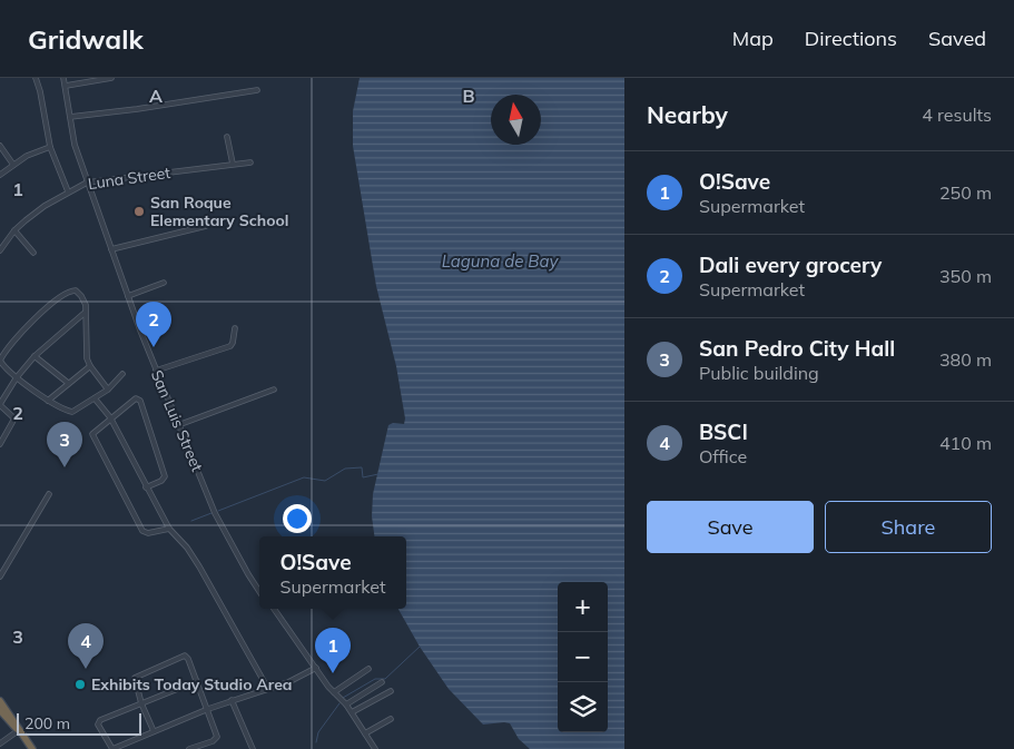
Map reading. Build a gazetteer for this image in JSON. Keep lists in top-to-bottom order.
{
  "streets": {
    "street": ["Luna Street", "San Luis Street"]
  },
  "crossings": [
    ["Luna Street", "San Luis Street"]
  ],
  "water": ["Laguna de Bay"],
  "places": ["San Roque Elementary School", "Exhibits Today Studio Area"],
  "scale_bar": "200 m",
  "north": "top",
  "page": {
    "header": "Gridwalk",
    "nav": ["Map", "Directions", "Saved"],
    "heading": ["Nearby", "4 results"],
    "list": [
      {
        "mark": "1",
        "name": "O!Save",
        "note": "Supermarket",
        "value": "250 m"
      },
      {
        "mark": "2",
        "name": "Dali every grocery",
        "note": "Supermarket",
        "value": "350 m"
      },
      {
        "mark": "3",
        "name": "San Pedro City Hall",
        "note": "Public building",
        "value": "380 m"
      },
      {
        "mark": "4",
        "name": "BSCI",
        "note": "Office",
        "value": "410 m"
      }
    ],
    "pins": [
      "2",
      "3",
      "4",
      "1"
    ],
    "buttons": ["Save", "Share"],
    "popup": ["O!Save", "Supermarket"],
    "map_buttons": ["+", "−"],
    "scale": "200 m"
  },
  "grid": {
    "columns": ["A", "B"],
    "rows": ["1", "2", "3"]
  }
}
